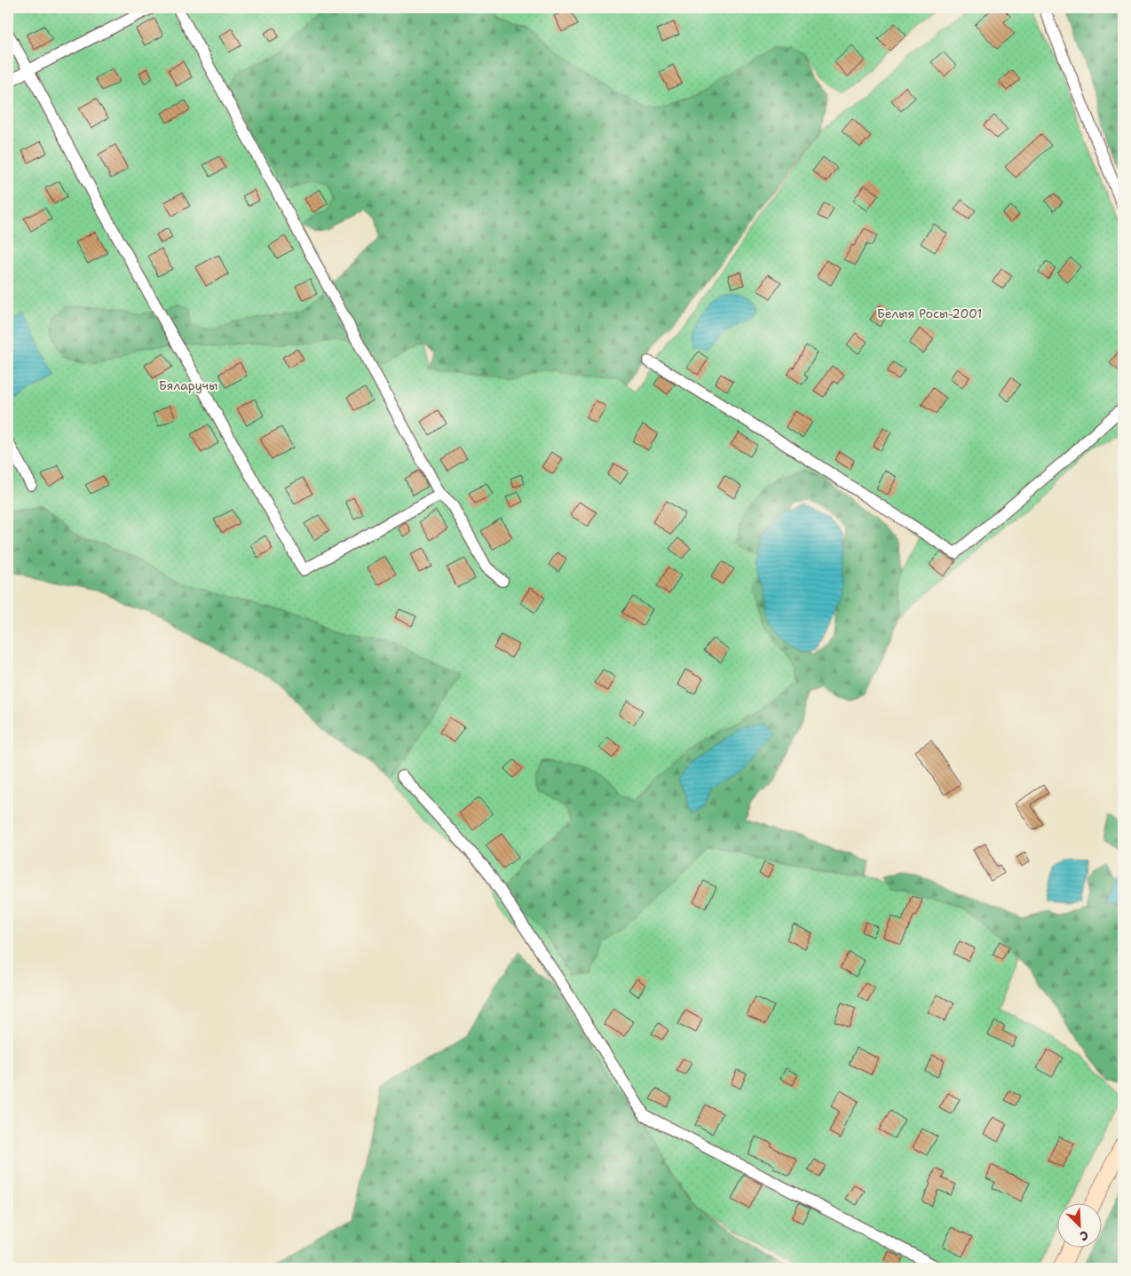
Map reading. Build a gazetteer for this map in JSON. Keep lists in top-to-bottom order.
{
  "parks": ["Белыя Росы-2001", "Бяларучы"],
  "north": "bottom right"
}
